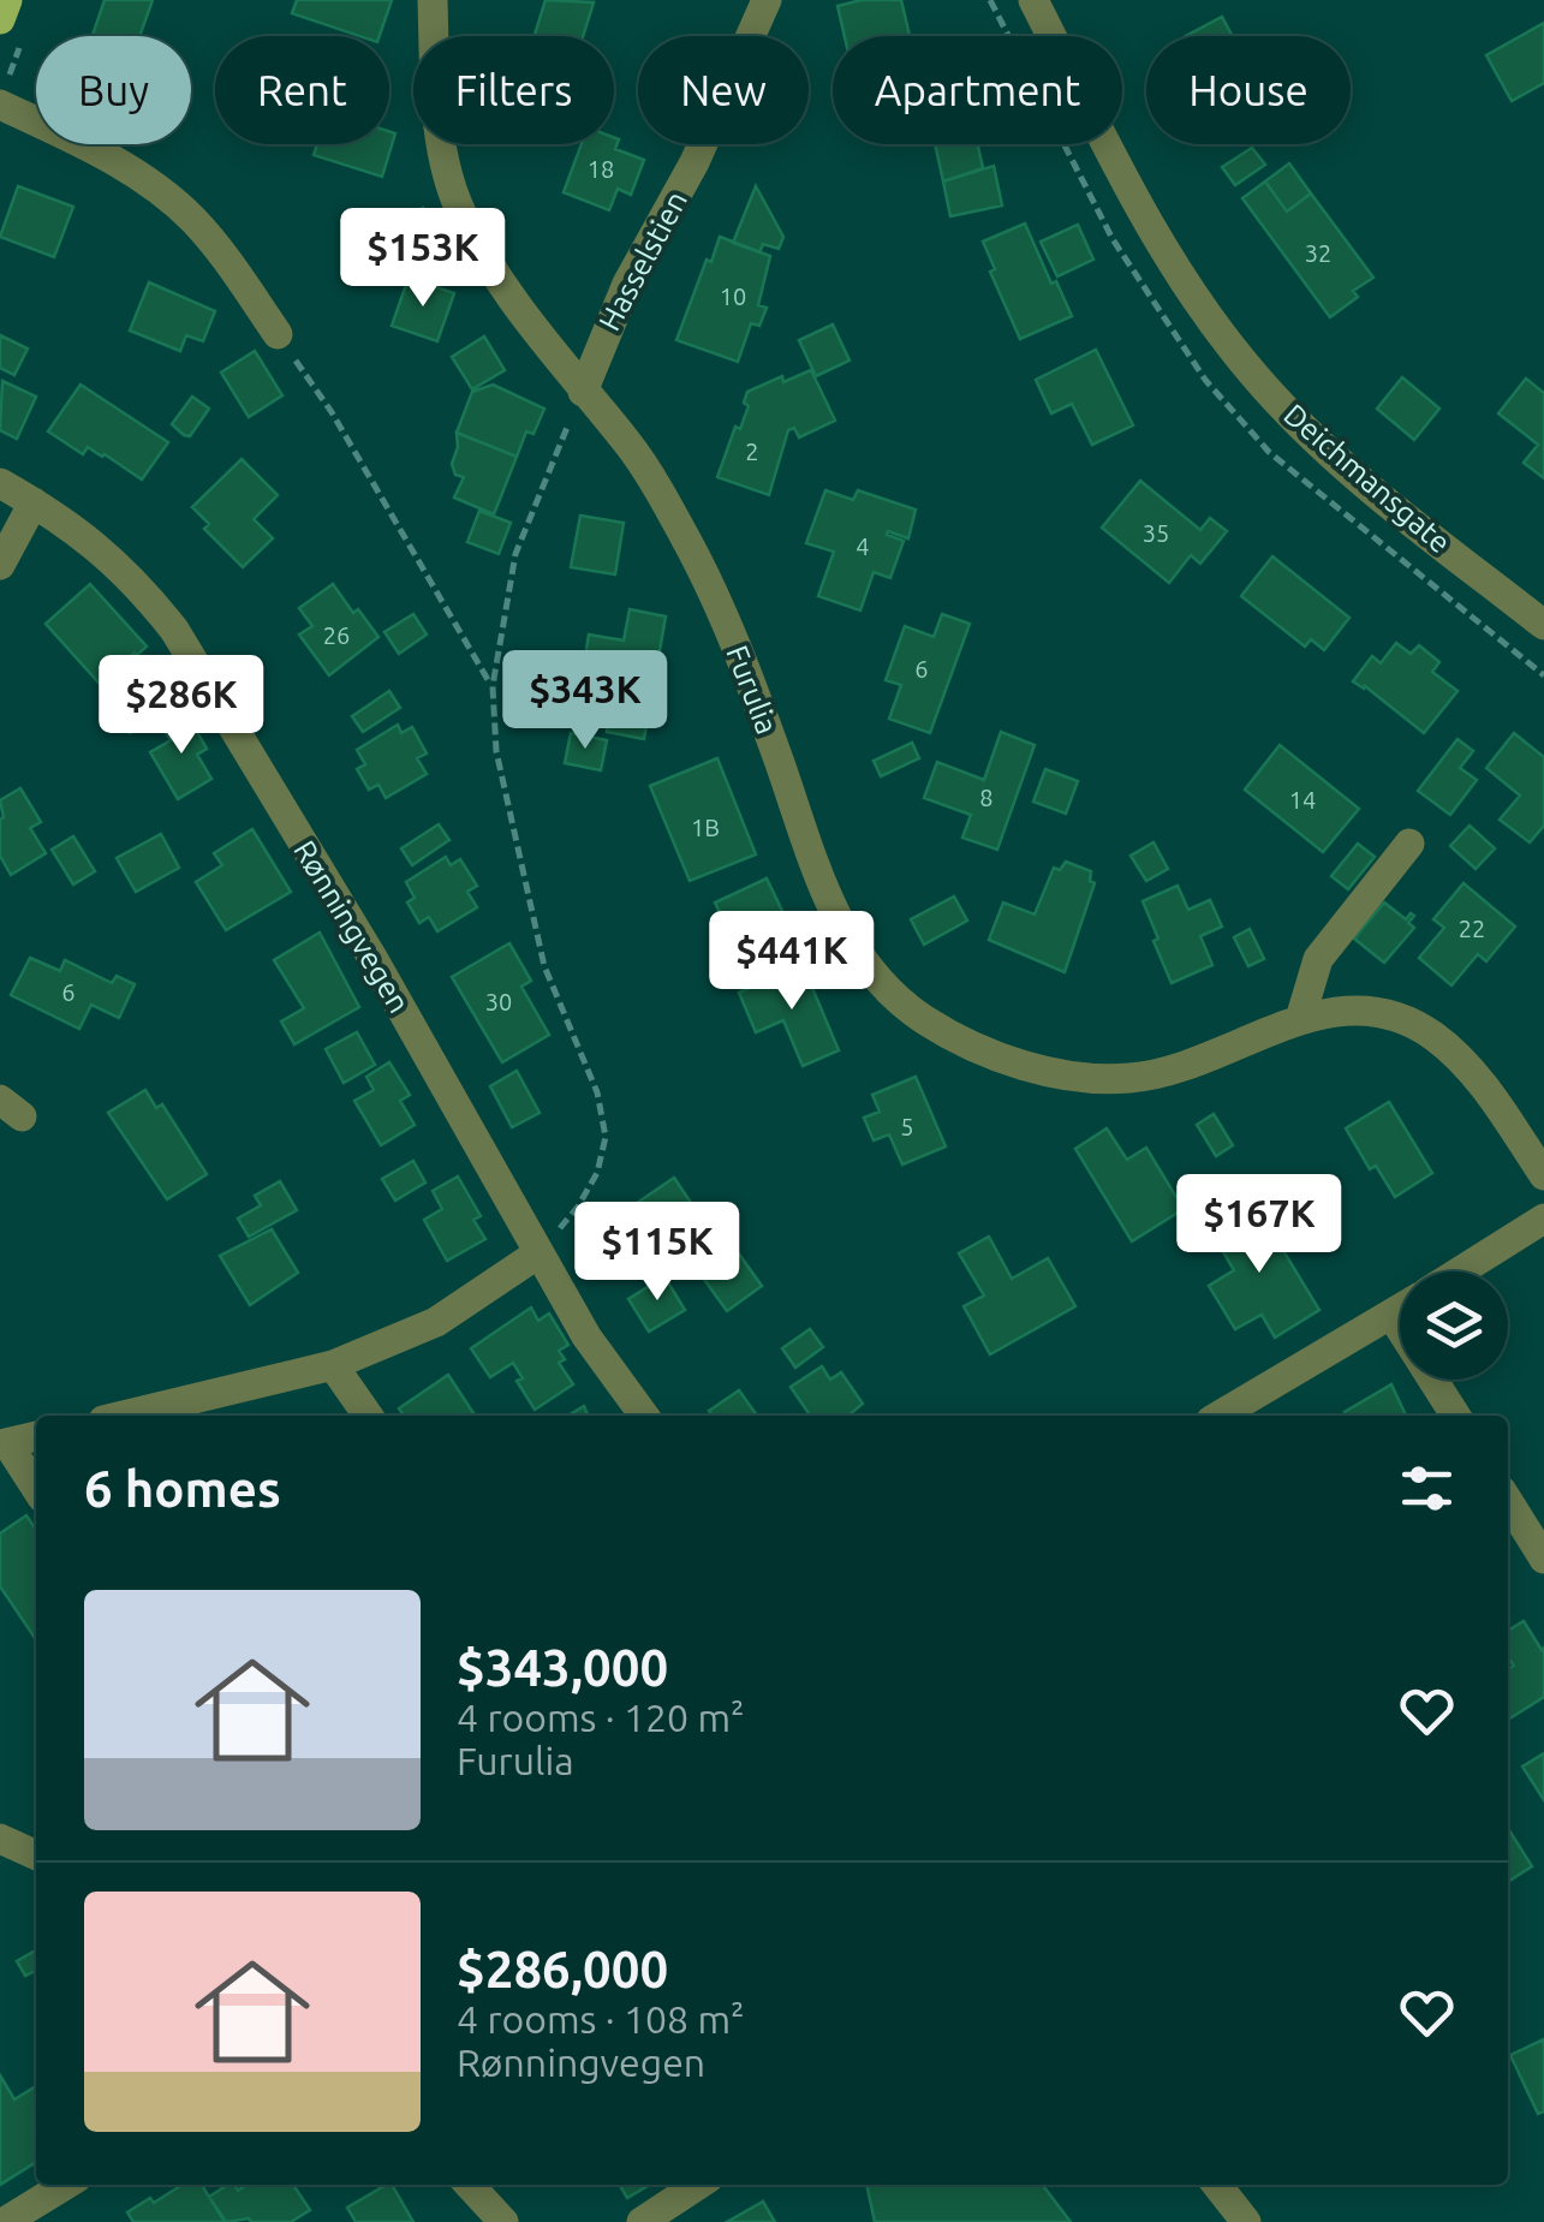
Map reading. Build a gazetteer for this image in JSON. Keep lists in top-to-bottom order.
{
  "streets": {
    "street": [
      "Hasselstien",
      "Deichmansgate",
      "Furulia",
      "Rønningvegen"
    ]
  },
  "crossings": [
    ["Hasselstien", "Furulia"]
  ],
  "house_numbers": [
    "18",
    "32",
    "10",
    "2",
    "35",
    "4",
    "26",
    "6",
    "8",
    "14",
    "1B",
    "22",
    "6",
    "30",
    "5"
  ],
  "page": {
    "chip": [
      "Buy",
      "Rent",
      "Filters",
      "New",
      "Apartment",
      "House"
    ],
    "price": [
      "$153K",
      "$343K",
      "$286K",
      "$441K",
      "$167K",
      "$115K"
    ],
    "heading": "6 homes",
    "list": [
      {
        "name": "$343,000",
        "note": "4 rooms · 120 m² · Furulia"
      },
      {
        "name": "$286,000",
        "note": "4 rooms · 108 m² · Rønningvegen"
      }
    ]
  }
}
